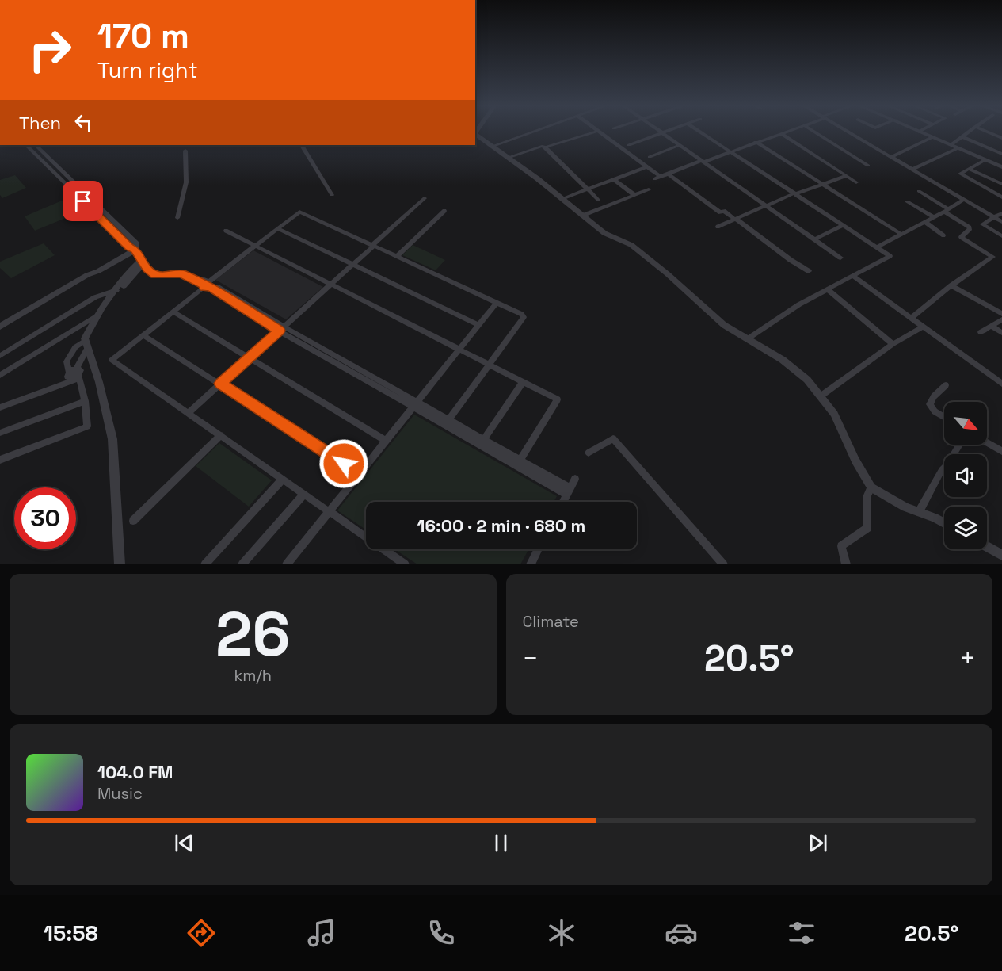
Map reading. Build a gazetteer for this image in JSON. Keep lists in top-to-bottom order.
{
  "north": "bottom right",
  "page": {
    "turn": ["170 m", "Turn right"],
    "then": "Then",
    "limit": "30",
    "trip": "16:00 · 2 min · 680 m",
    "tile": [
      ["26", "km/h"],
      "Climate"
    ],
    "heat": ["−", "20.5°", "+"],
    "song": ["104.0 FM", "Music"],
    "tabs": ["15:58", "20.5°"]
  }
}
